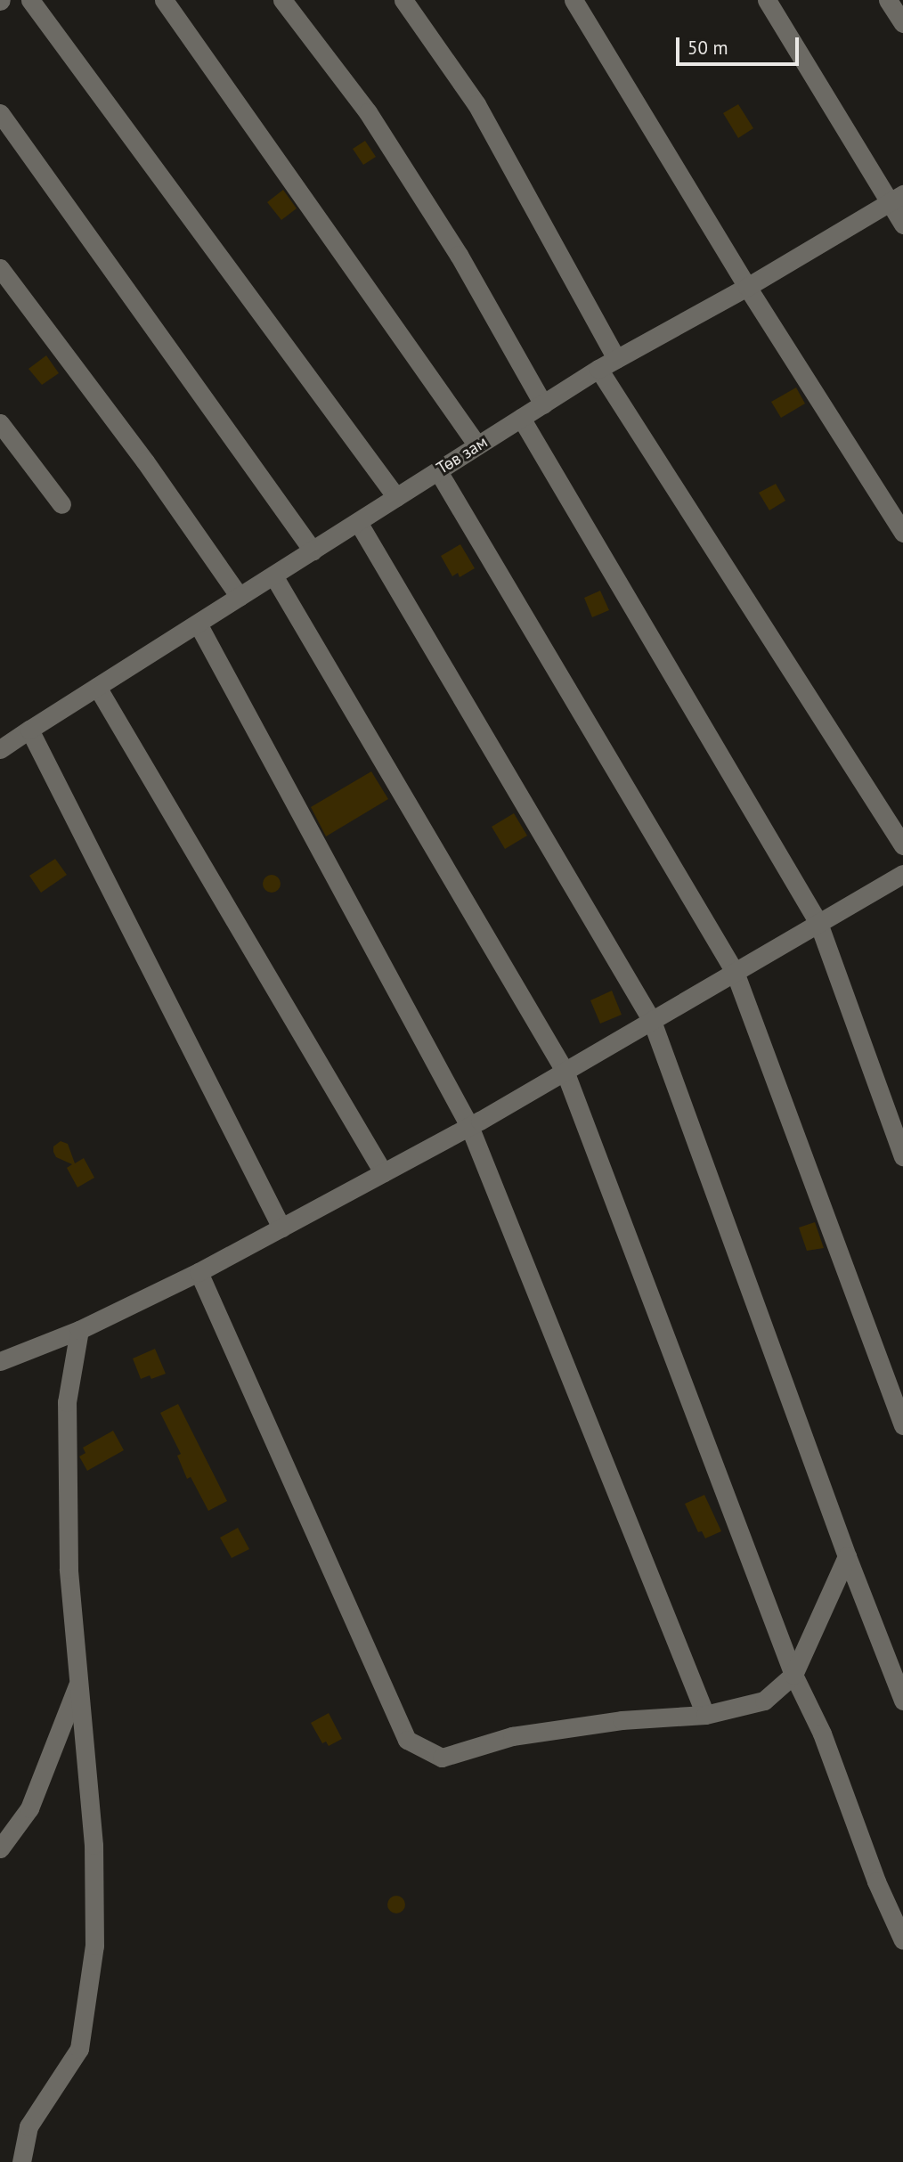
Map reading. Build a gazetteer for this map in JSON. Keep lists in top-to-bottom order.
{
  "streets": {
    "street": ["Төв зам"]
  },
  "scale_bar": "50 m"
}
